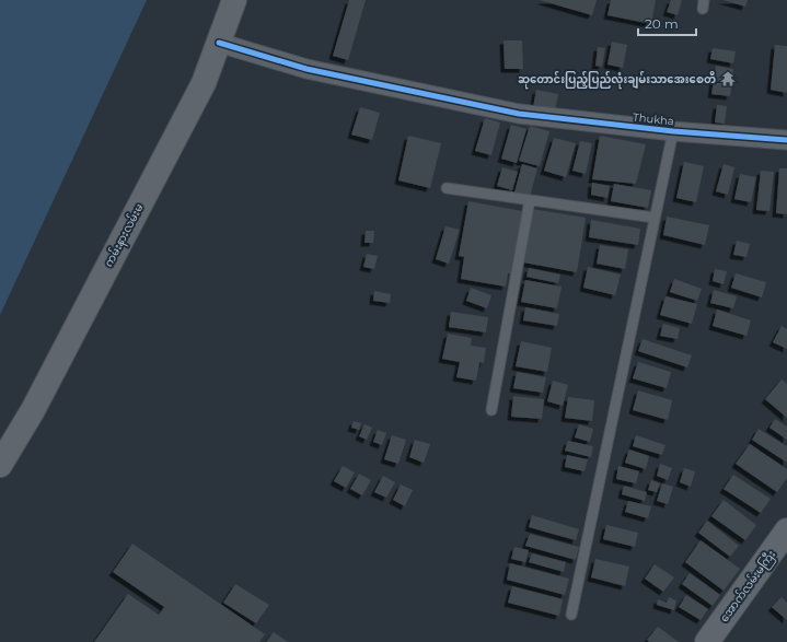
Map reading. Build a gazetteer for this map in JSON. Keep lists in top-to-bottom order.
{
  "streets": {
    "main road": ["ကမ်းနားလမ်းမ", "အောက်လမ်းမကြီး"],
    "street": ["Thukha"]
  },
  "crossings": [
    ["Thukha", "ကမ်းနားလမ်းမ"]
  ],
  "places": {
    "temple": ["ဆုတောင်းပြည့်ပြည်လုံးချမ်းသာအေးစေတီ"]
  },
  "scale_bar": "20 m"
}
